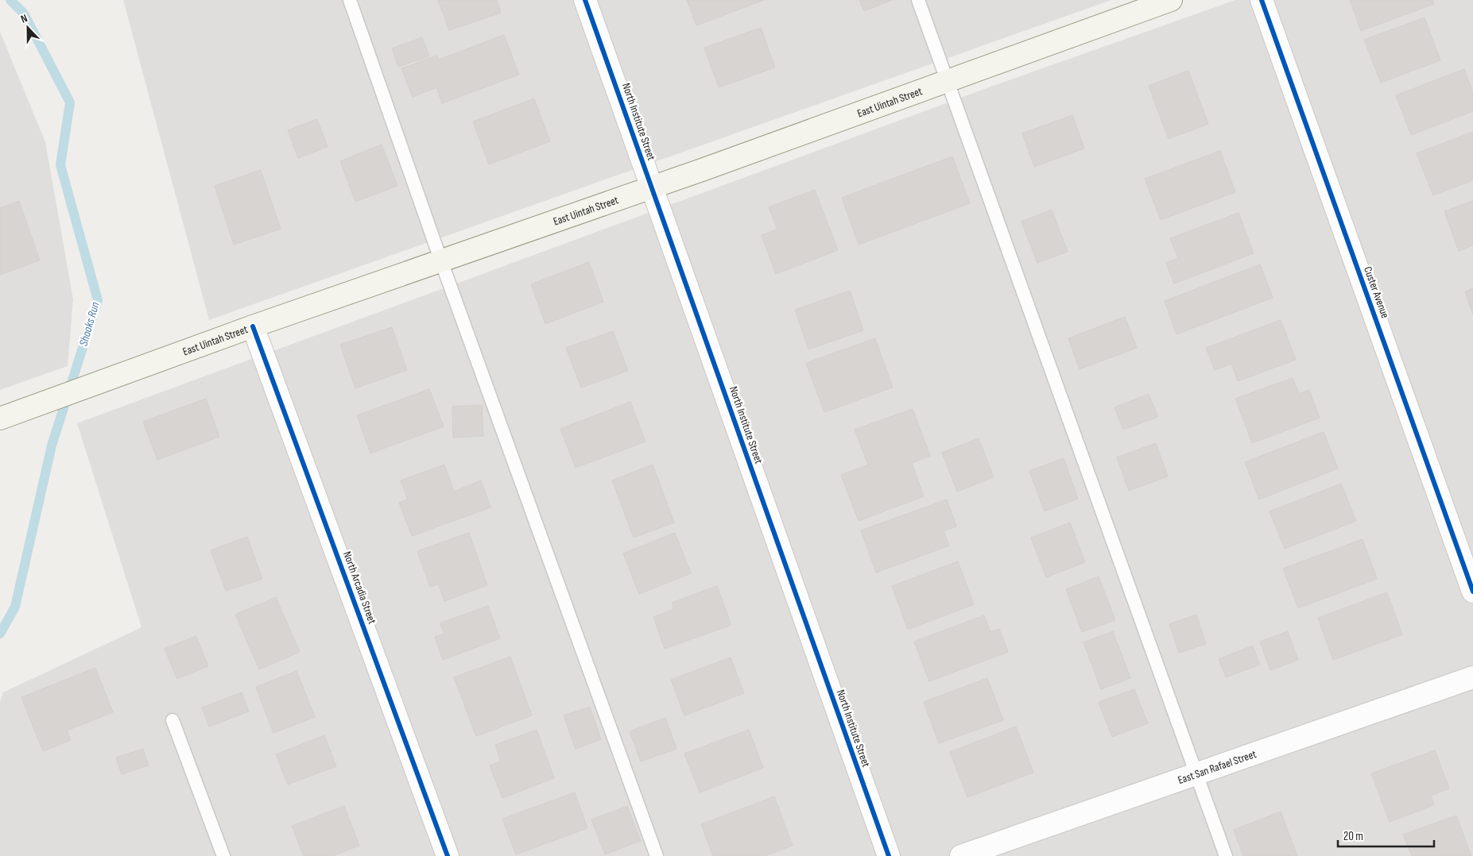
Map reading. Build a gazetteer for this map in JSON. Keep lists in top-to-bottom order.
{
  "streets": {
    "main road": ["East Uintah Street"],
    "street": [
      "North Institute Street",
      "Custer Avenue",
      "North Arcadia Street",
      "East San Rafael Street"
    ]
  },
  "crossings": [
    ["East Uintah Street", "North Institute Street"],
    ["East Uintah Street", "North Arcadia Street"]
  ],
  "water": ["Shooks Run"],
  "scale_bar": "20 m",
  "north": "top"
}
